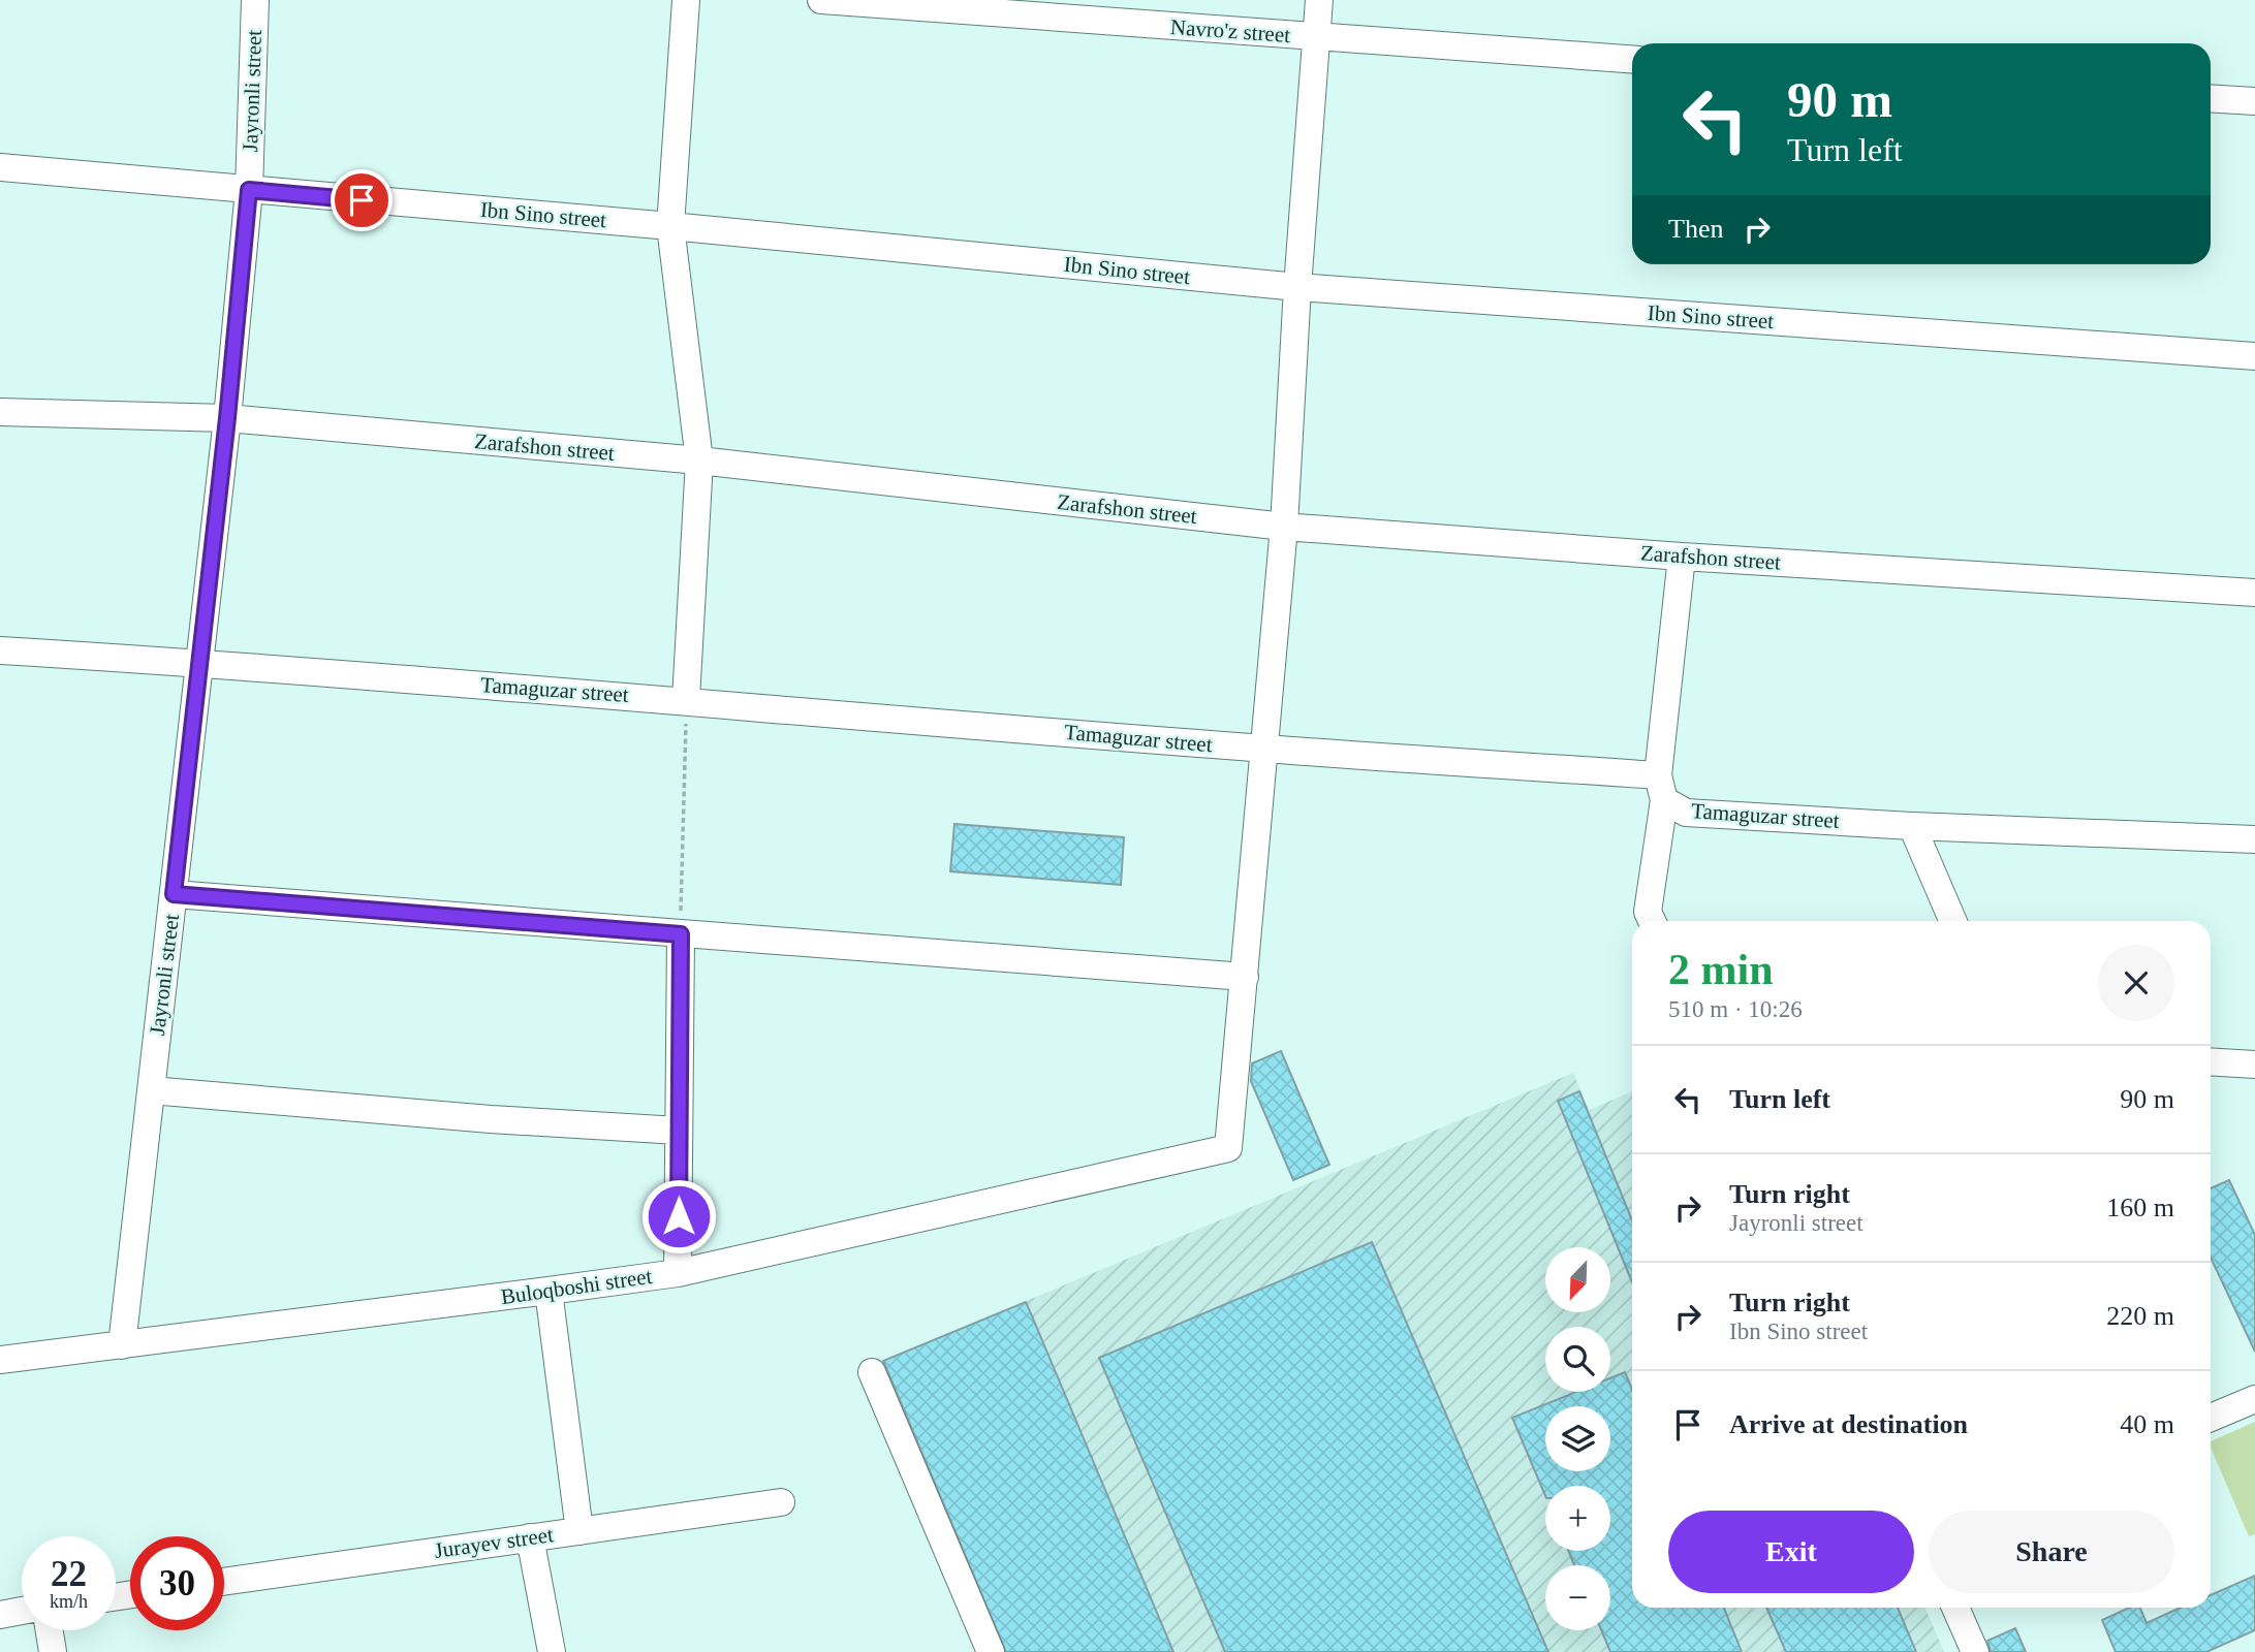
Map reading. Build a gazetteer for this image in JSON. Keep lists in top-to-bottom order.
{
  "streets": {
    "street": [
      "Navro'z street",
      "Jayronli street",
      "Ibn Sino street",
      "Zarafshon street",
      "Tamaguzar street",
      "Buloqboshi street",
      "Jurayev street"
    ]
  },
  "crossings": [
    ["Jayronli street", "Ibn Sino street"],
    ["Jayronli street", "Zarafshon street"],
    ["Jayronli street", "Tamaguzar street"],
    ["Jayronli street", "Buloqboshi street"]
  ],
  "north": "bottom left",
  "page": {
    "turn": ["90 m", "Turn left"],
    "then": "Then",
    "heading": ["2 min", "510 m · 10:26"],
    "list": [
      {
        "name": "Turn left",
        "value": "90 m"
      },
      {
        "name": "Turn right",
        "note": "Jayronli street",
        "value": "160 m"
      },
      {
        "name": "Turn right",
        "note": "Ibn Sino street",
        "value": "220 m"
      },
      {
        "name": "Arrive at destination",
        "value": "40 m"
      }
    ],
    "map_buttons": ["+", "−"],
    "buttons": ["Exit", "Share"],
    "speed": "22 km/h",
    "limit": "30"
  }
}
